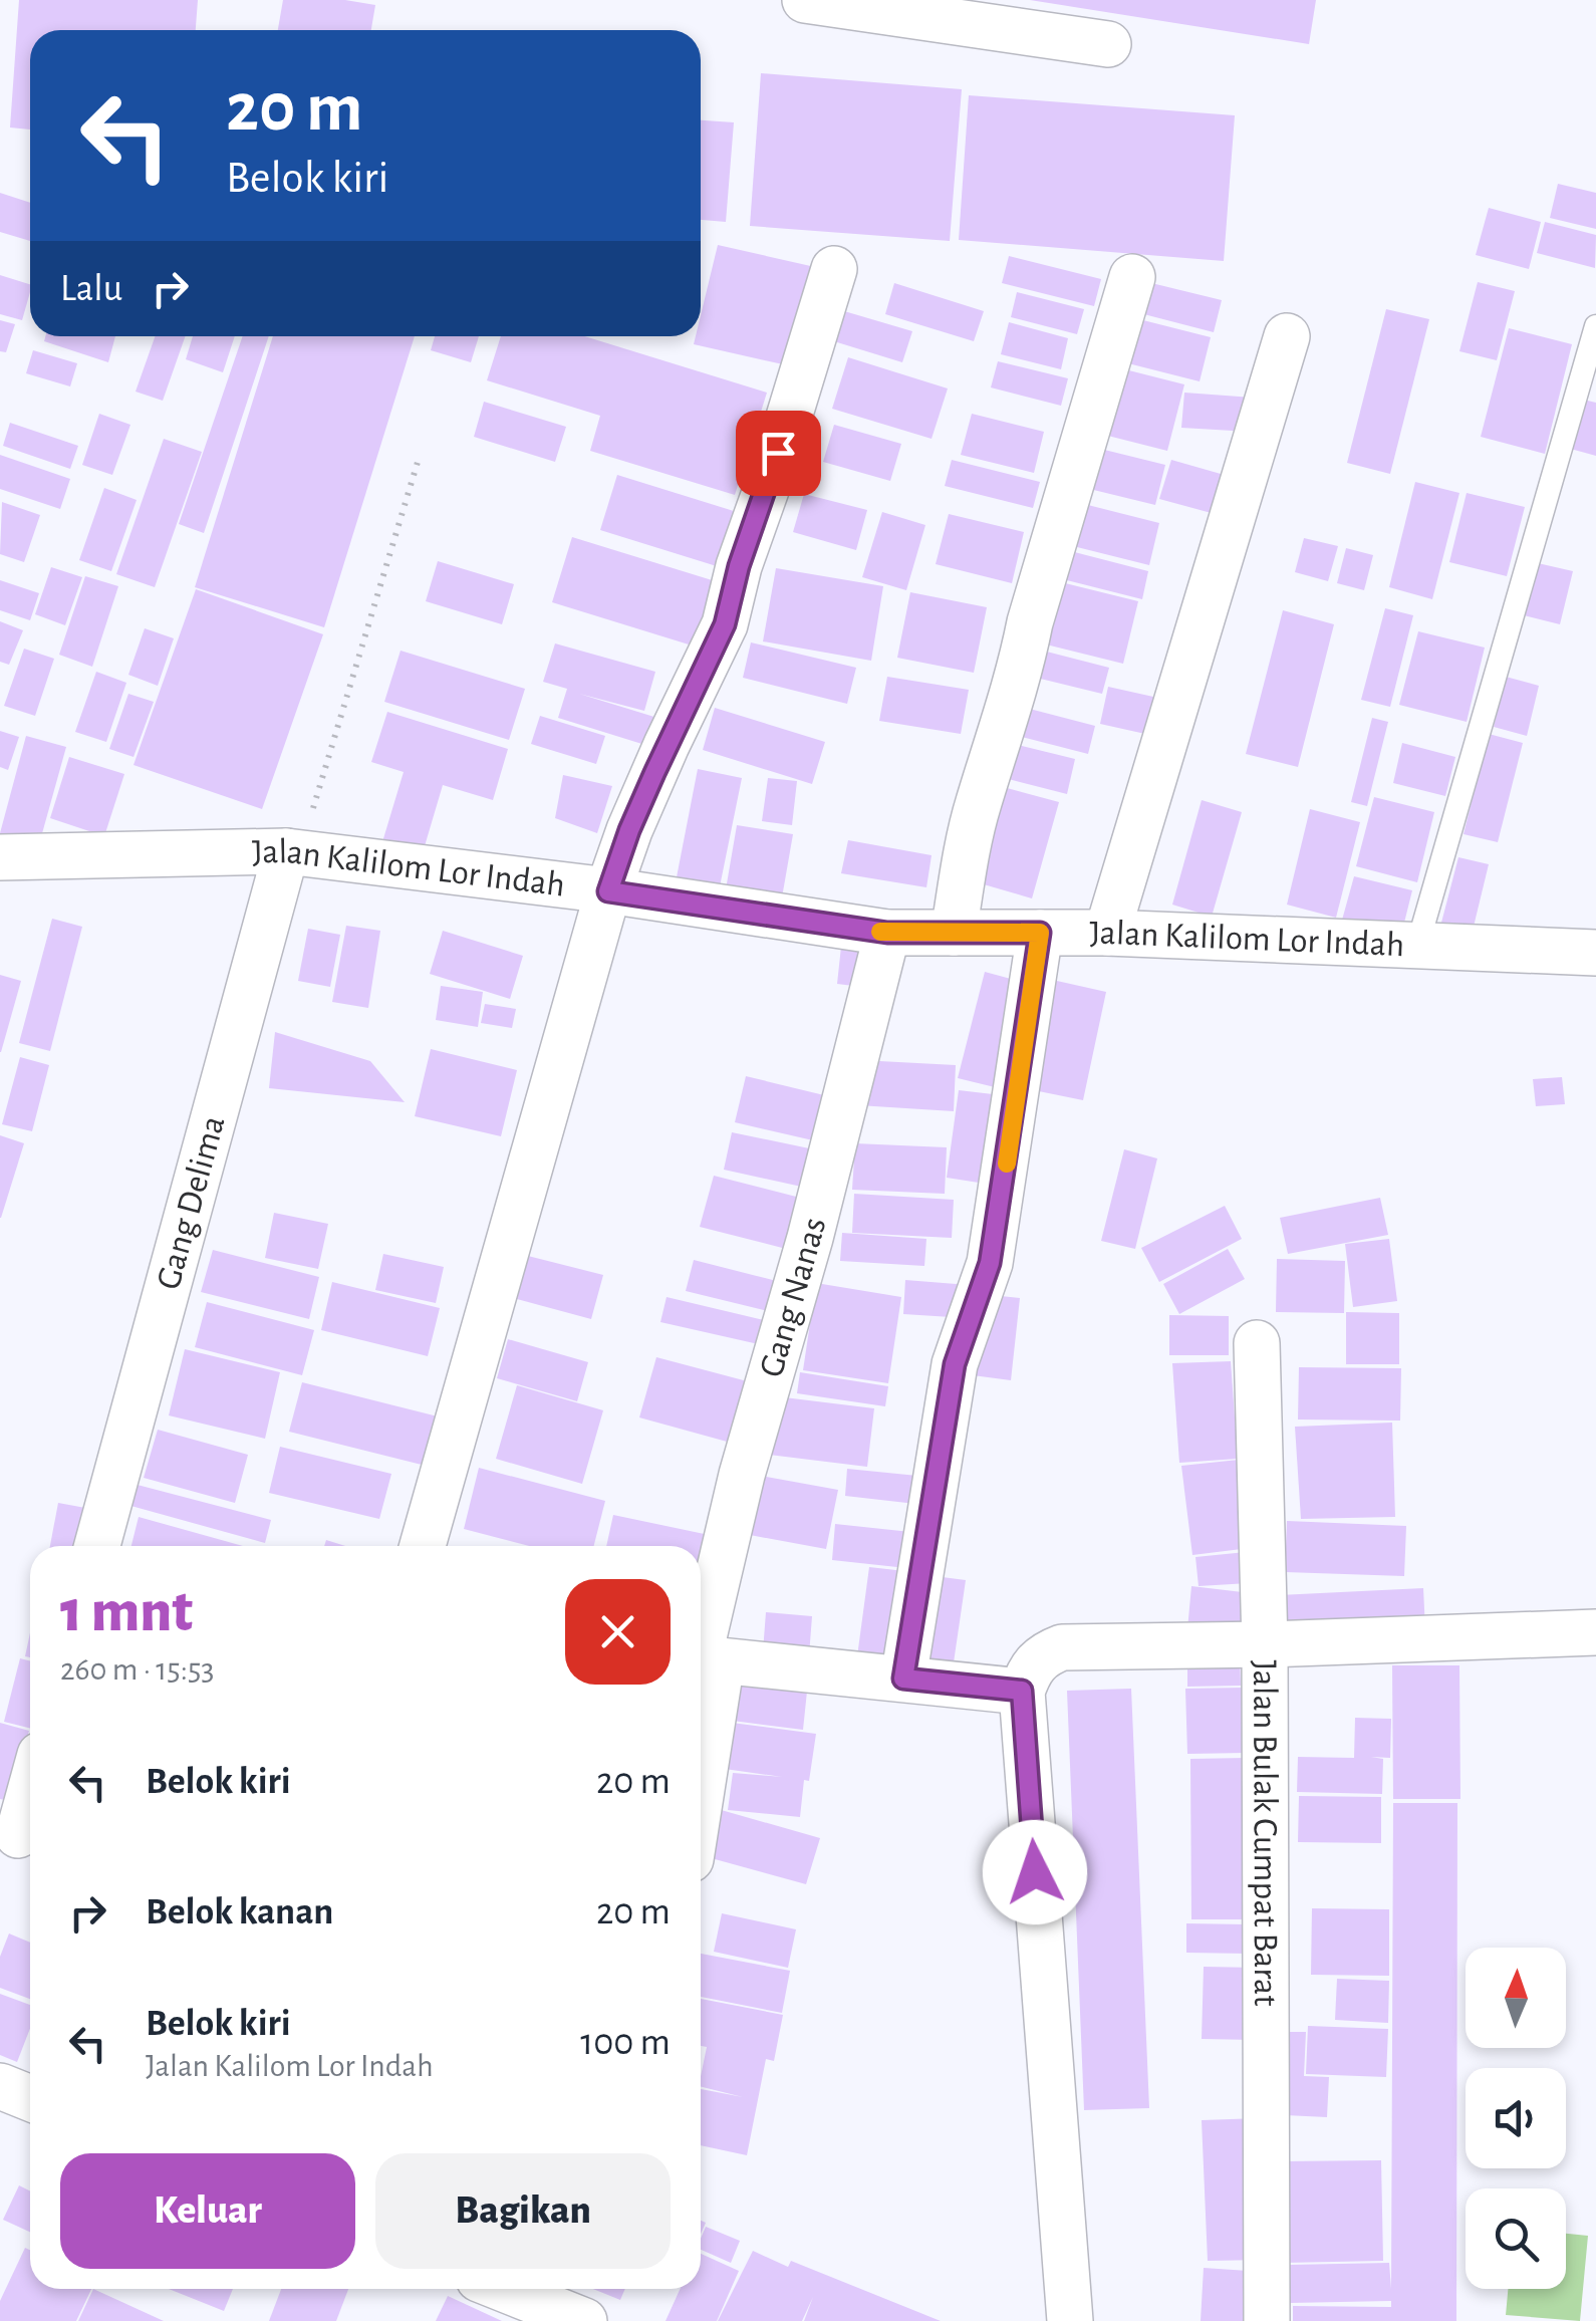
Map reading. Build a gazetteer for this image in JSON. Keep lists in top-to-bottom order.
{
  "streets": {
    "street": [
      "Jalan Kalilom Lor Indah",
      "Gang Delima",
      "Gang Nanas",
      "Jalan Bulak Cumpat Barat"
    ]
  },
  "crossings": [
    ["Jalan Kalilom Lor Indah", "Gang Delima"],
    ["Jalan Kalilom Lor Indah", "Gang Nanas"]
  ],
  "north": "top",
  "page": {
    "turn": ["20 m", "Belok kiri"],
    "then": "Lalu",
    "heading": ["1 mnt", "260 m · 15:53"],
    "list": [
      {
        "name": "Belok kiri",
        "value": "20 m"
      },
      {
        "name": "Belok kanan",
        "value": "20 m"
      },
      {
        "name": "Belok kiri",
        "note": "Jalan Kalilom Lor Indah",
        "value": "100 m"
      }
    ],
    "buttons": ["Keluar", "Bagikan"]
  }
}
